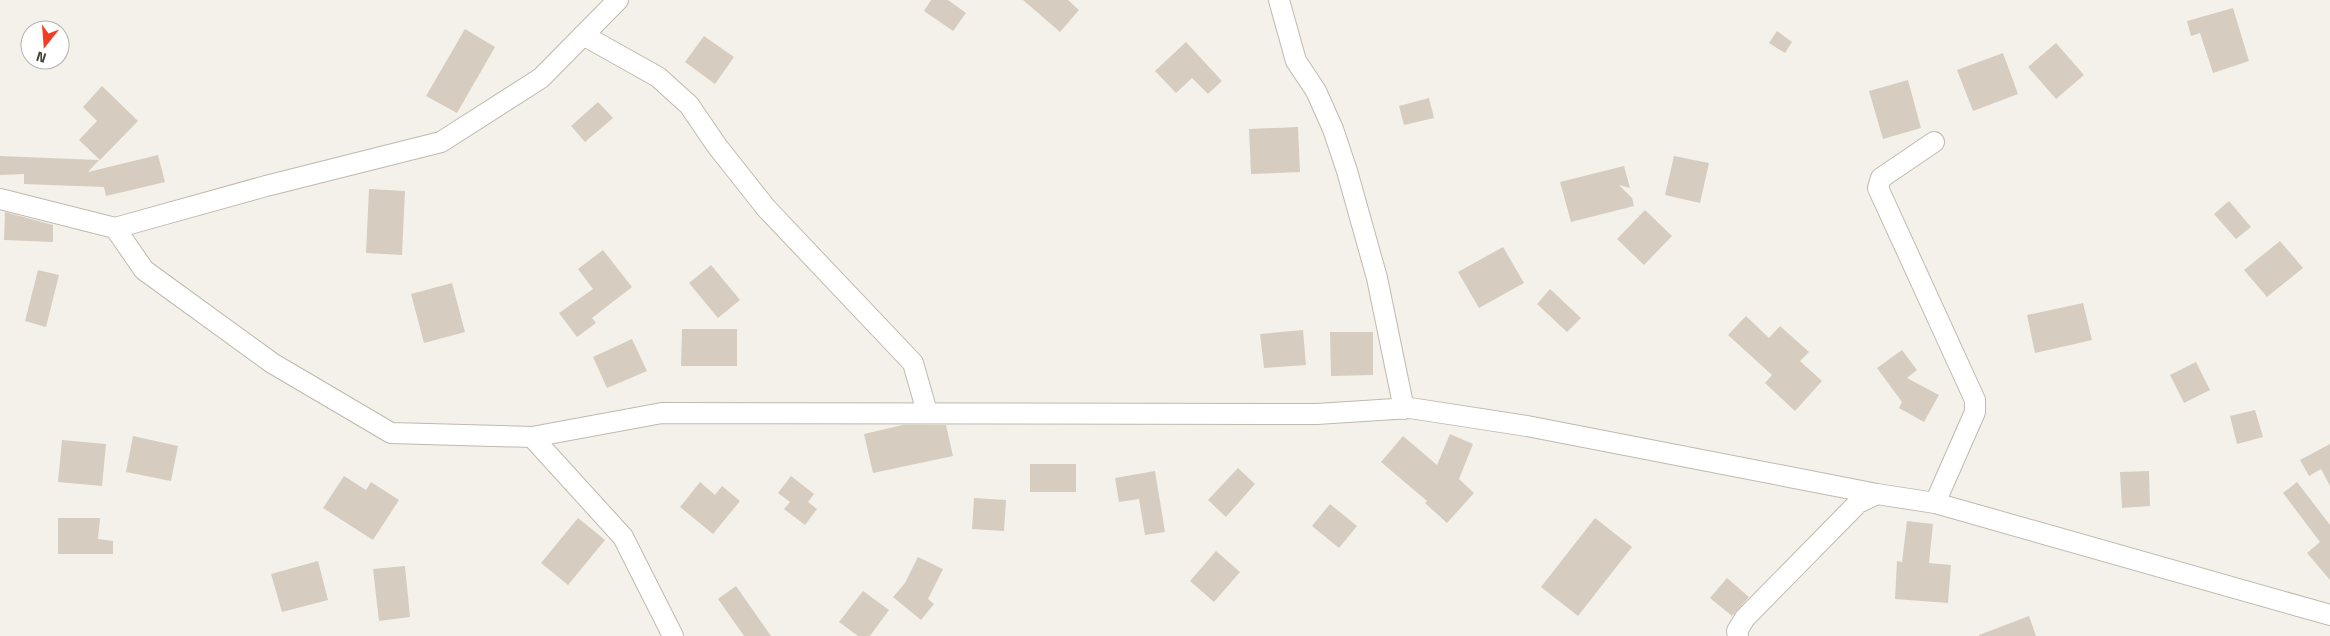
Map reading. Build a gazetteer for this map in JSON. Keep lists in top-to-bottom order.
{
  "north": "bottom"
}
